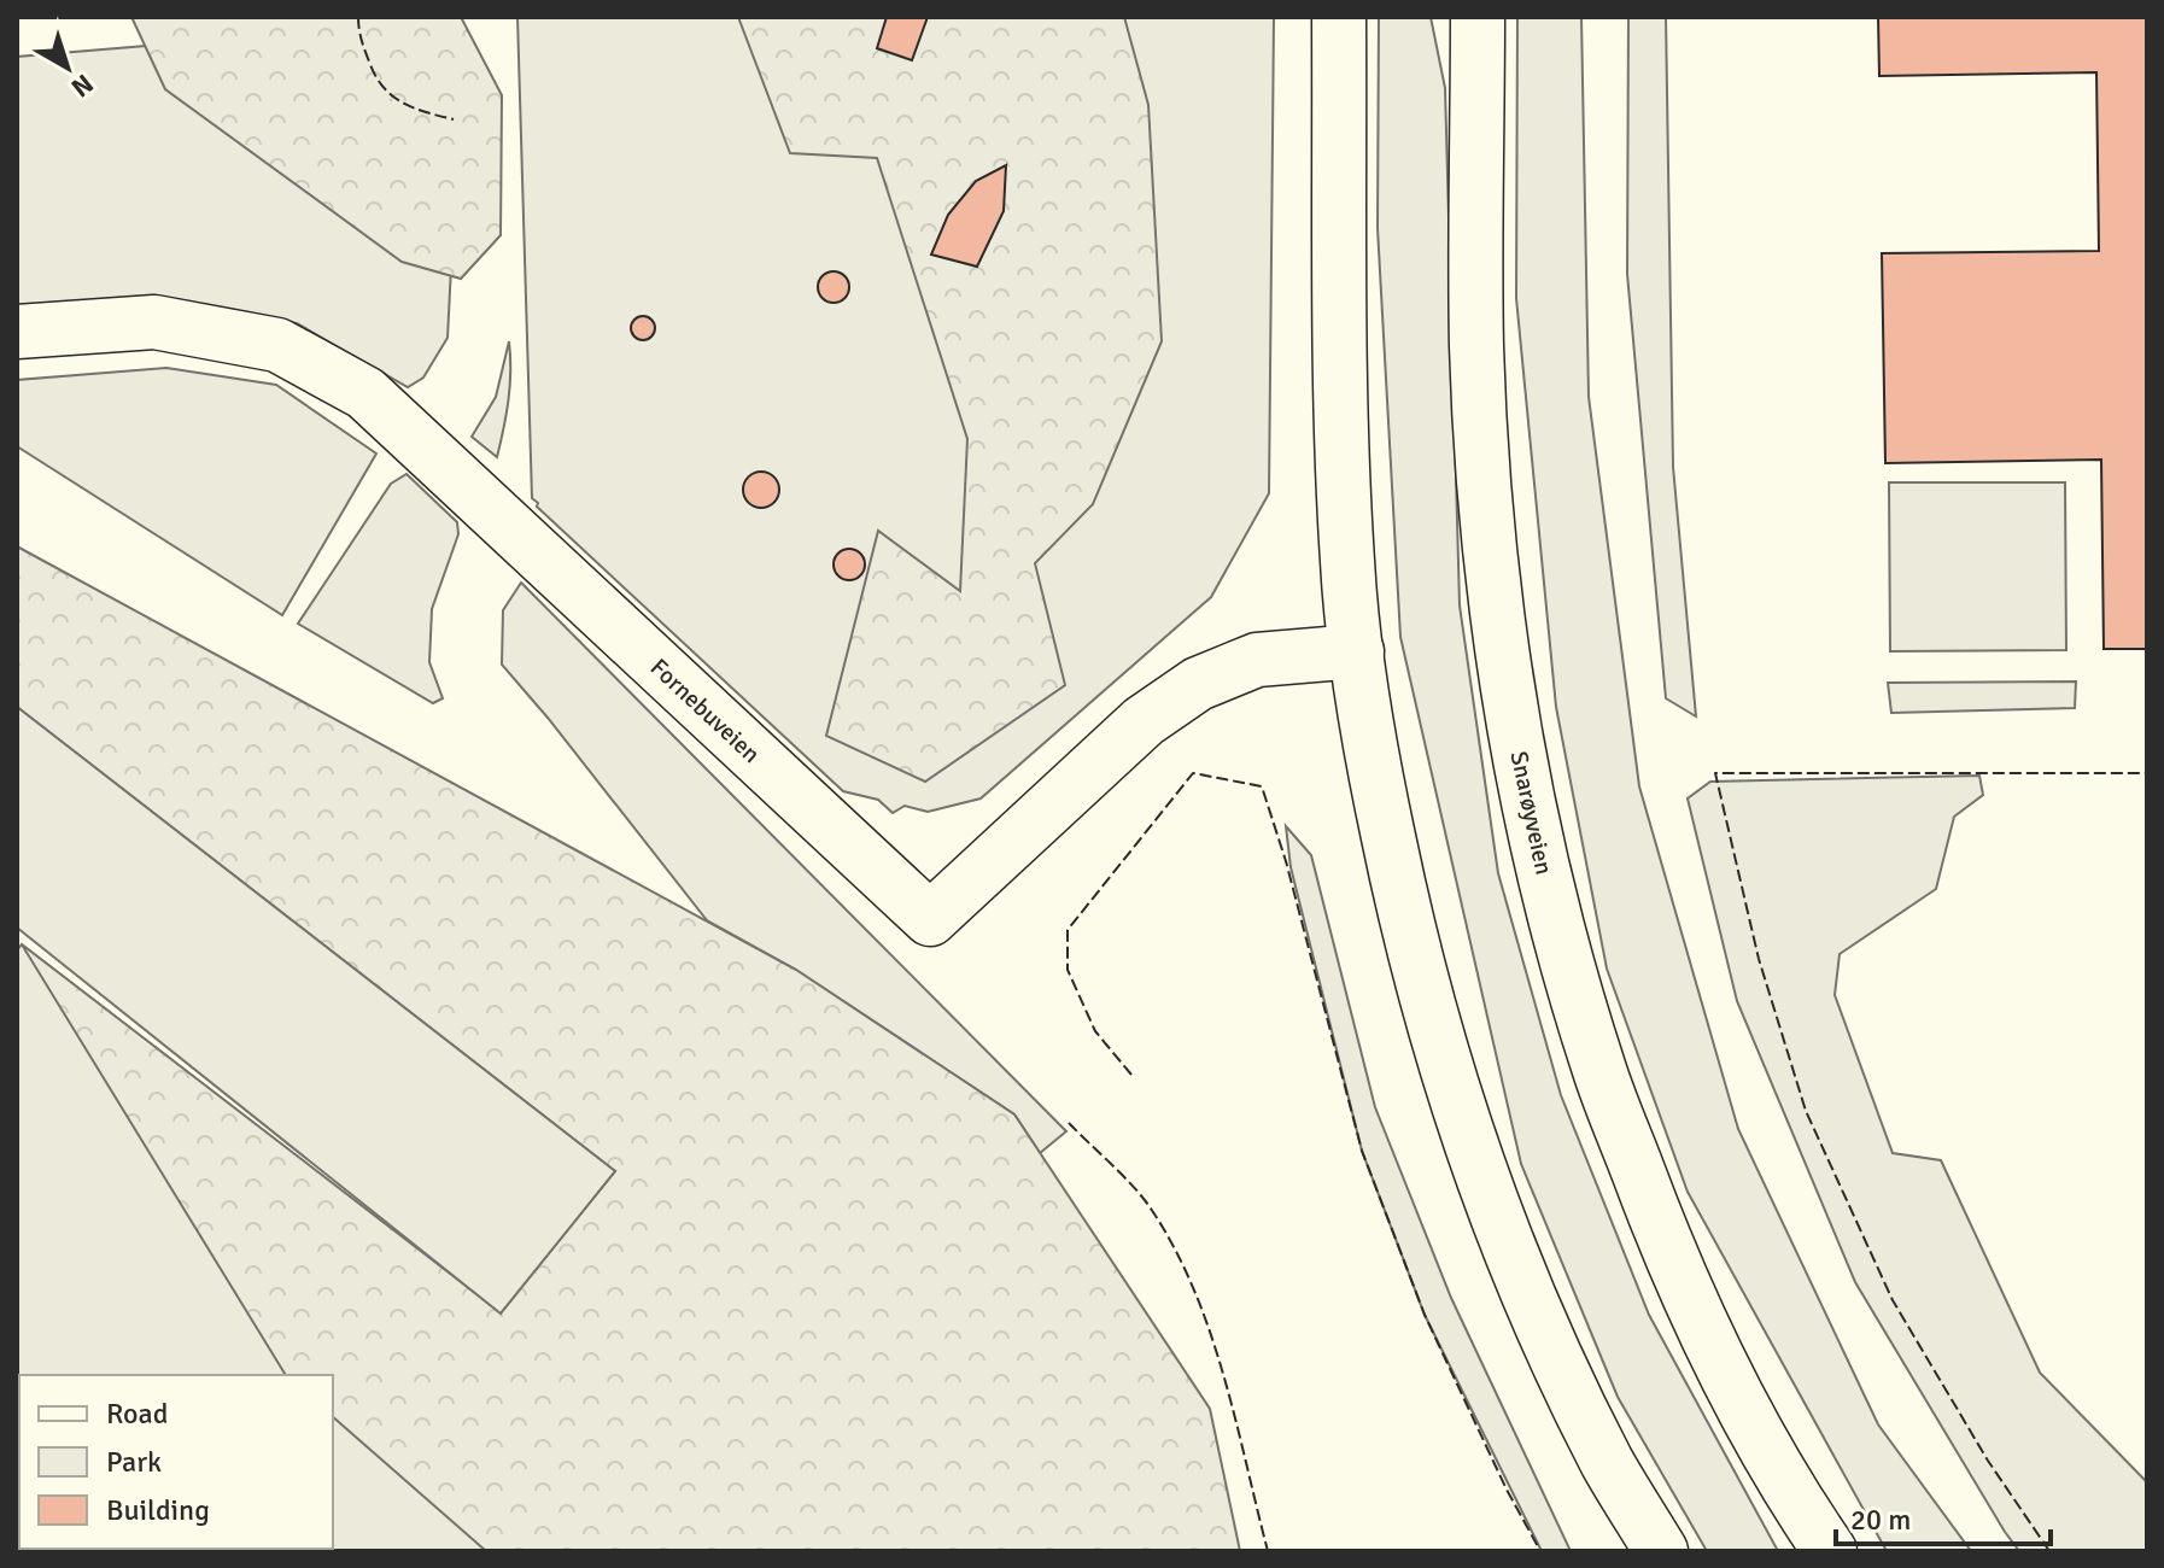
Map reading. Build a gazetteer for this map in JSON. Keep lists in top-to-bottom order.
{
  "streets": {
    "main road": ["Fornebuveien", "Snarøyveien"]
  },
  "legend": ["Road", "Park", "Building"],
  "scale_bar": "20 m",
  "north": "bottom right"
}
